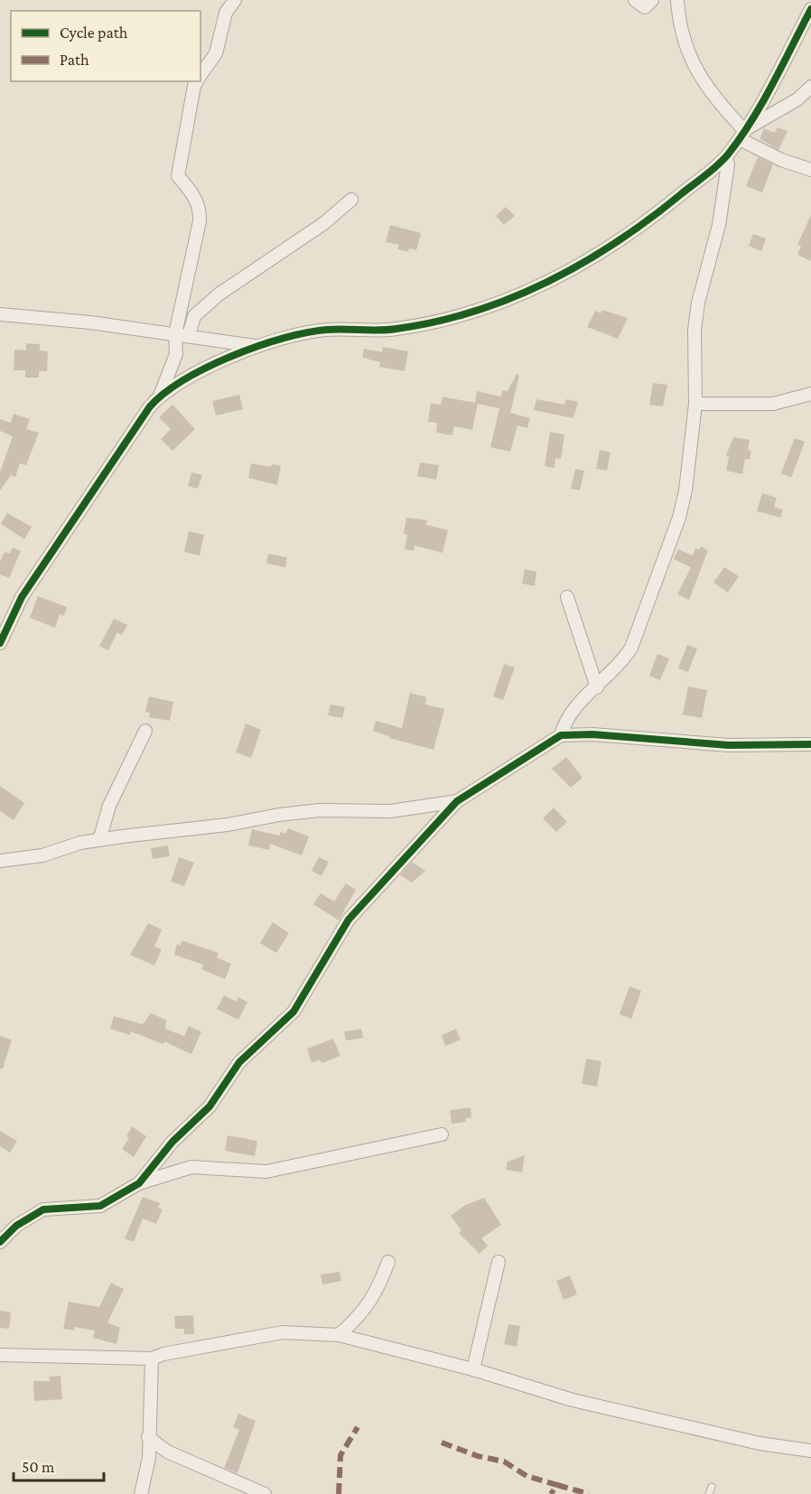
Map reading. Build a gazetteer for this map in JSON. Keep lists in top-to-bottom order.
{
  "legend": ["Cycle path", "Path"],
  "scale_bar": "50 m"
}
